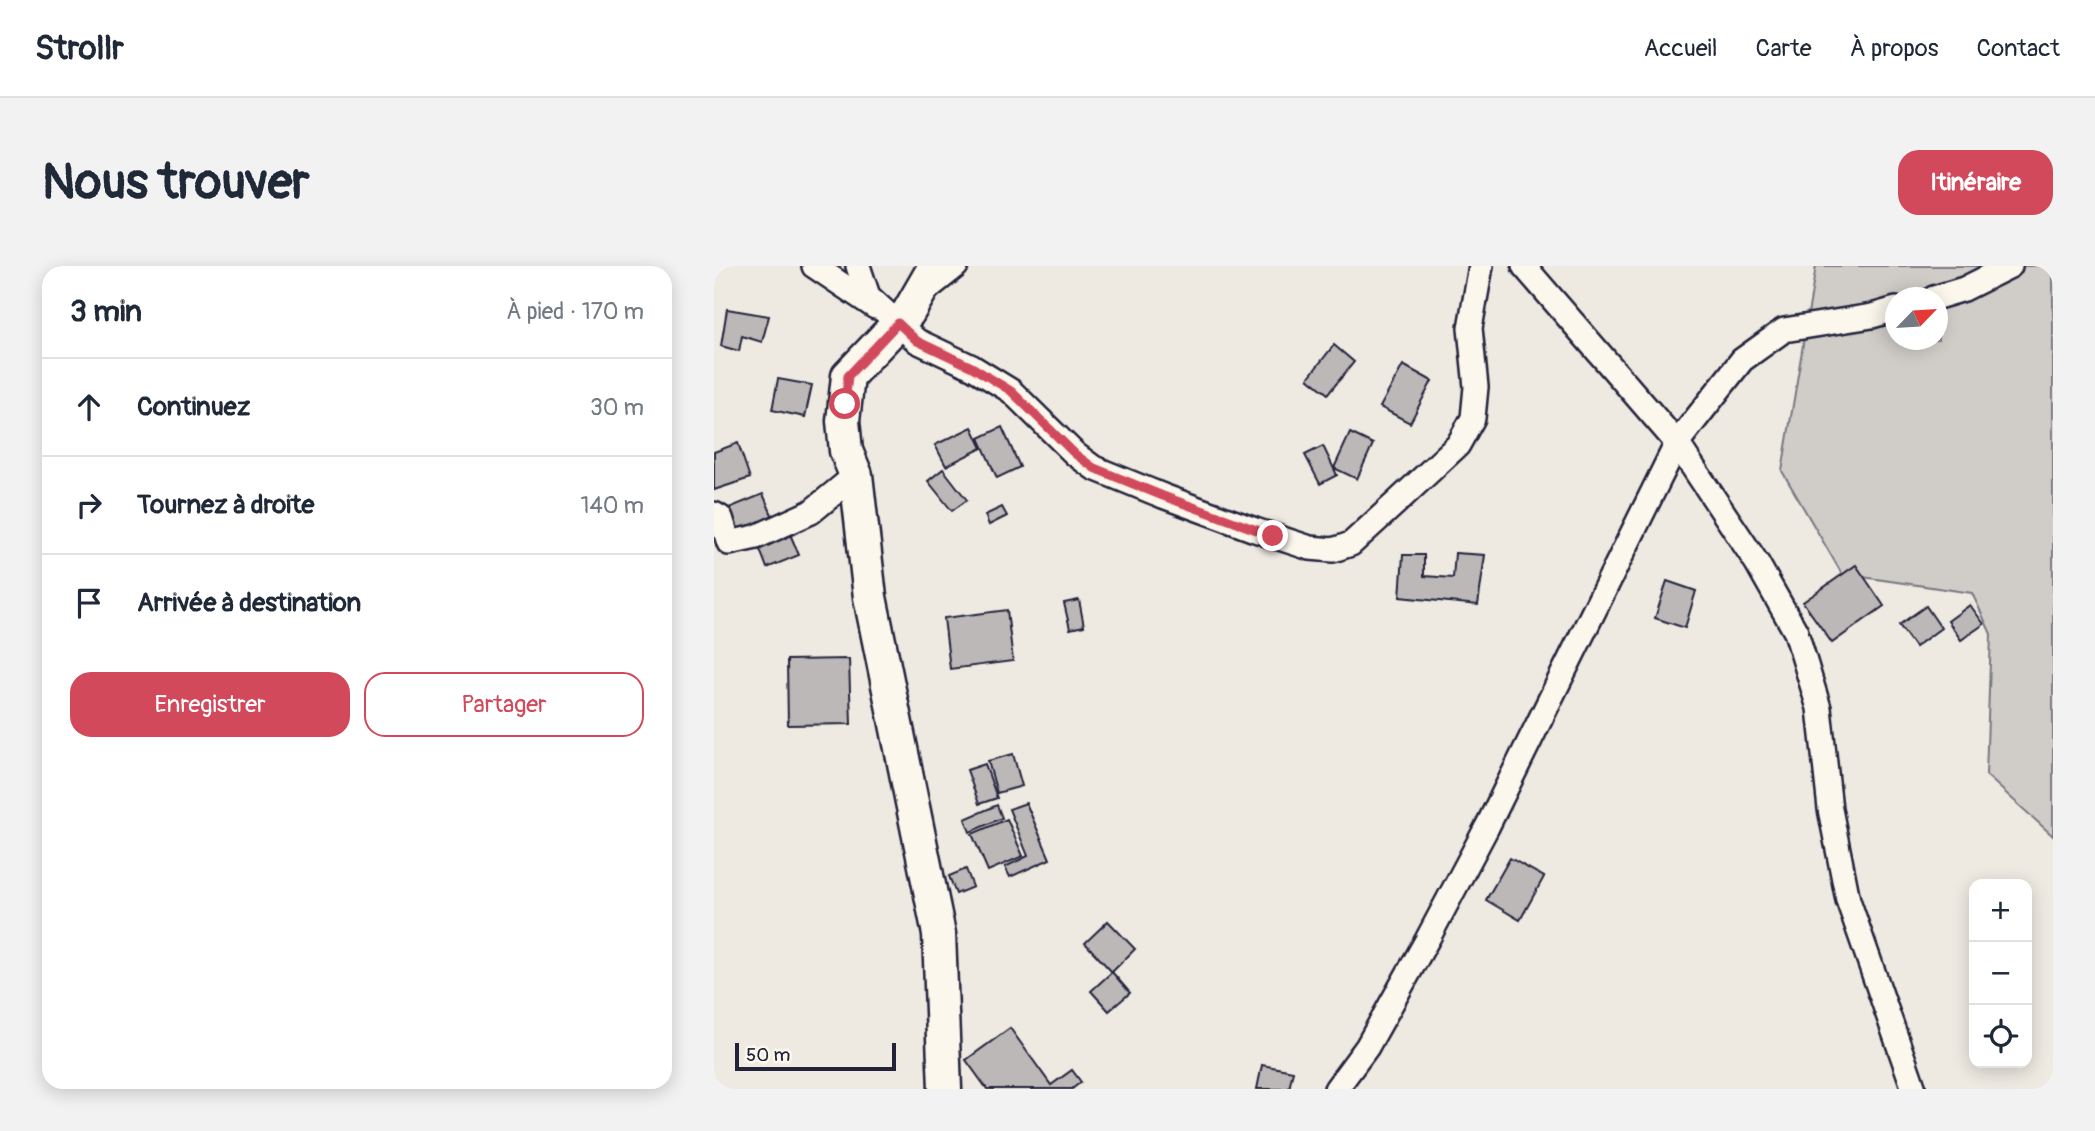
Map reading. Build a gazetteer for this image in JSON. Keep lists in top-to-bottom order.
{
  "scale_bar": "50 m",
  "north": "top right",
  "page": {
    "header": "Strollr",
    "nav": [
      "Accueil",
      "Carte",
      "À propos",
      "Contact"
    ],
    "buttons": [
      "Itinéraire",
      ["Enregistrer", "Partager"]
    ],
    "title": "Nous trouver",
    "heading": ["3 min", "À pied · 170 m"],
    "list": [
      ["Continuez", "30 m"],
      ["Tournez à droite", "140 m"],
      "Arrivée à destination"
    ],
    "map_buttons": ["+", "−"],
    "scale": "50 m"
  }
}
